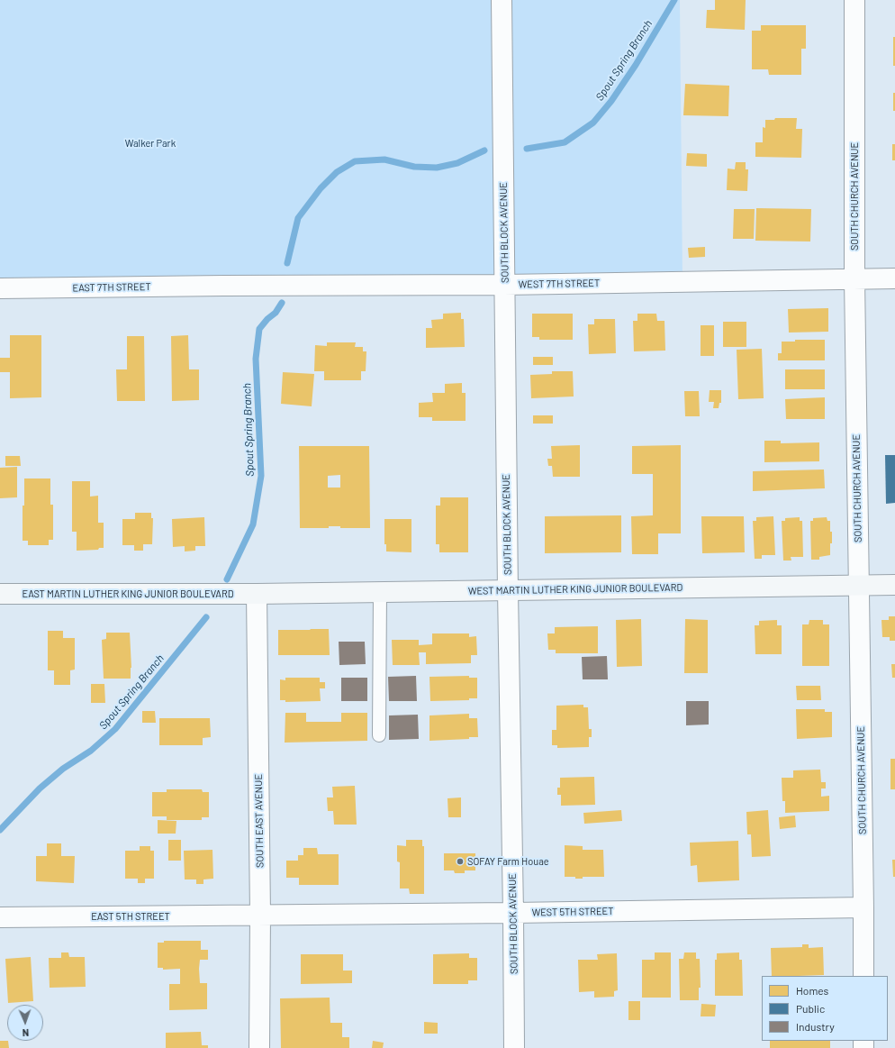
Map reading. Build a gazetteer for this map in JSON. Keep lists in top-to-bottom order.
{
  "streets": {
    "main road": ["WEST MARTIN LUTHER KING JUNIOR BOULEVARD", "EAST MARTIN LUTHER KING JUNIOR BOULEVARD"],
    "street": [
      "SOUTH CHURCH AVENUE",
      "SOUTH BLOCK AVENUE",
      "WEST 7TH STREET",
      "EAST 7TH STREET",
      "SOUTH EAST AVENUE",
      "WEST 5TH STREET",
      "EAST 5TH STREET"
    ]
  },
  "crossings": [
    ["SOUTH CHURCH AVENUE", "WEST 7TH STREET"],
    ["SOUTH CHURCH AVENUE", "WEST MARTIN LUTHER KING JUNIOR BOULEVARD"],
    ["SOUTH CHURCH AVENUE", "WEST 5TH STREET"],
    ["SOUTH BLOCK AVENUE", "WEST 7TH STREET"],
    ["SOUTH BLOCK AVENUE", "WEST MARTIN LUTHER KING JUNIOR BOULEVARD"],
    ["SOUTH BLOCK AVENUE", "WEST 5TH STREET"],
    ["WEST 7TH STREET", "EAST 7TH STREET"],
    ["WEST MARTIN LUTHER KING JUNIOR BOULEVARD", "EAST MARTIN LUTHER KING JUNIOR BOULEVARD"],
    ["WEST MARTIN LUTHER KING JUNIOR BOULEVARD", "SOUTH EAST AVENUE"],
    ["EAST MARTIN LUTHER KING JUNIOR BOULEVARD", "SOUTH EAST AVENUE"],
    ["SOUTH EAST AVENUE", "WEST 5TH STREET"],
    ["SOUTH EAST AVENUE", "EAST 5TH STREET"],
    ["WEST 5TH STREET", "EAST 5TH STREET"]
  ],
  "water": ["Spout Spring Branch"],
  "parks": ["Walker Park"],
  "places": ["SOFAY Farm Houae"],
  "legend": ["Homes", "Public", "Industry"],
  "north": "bottom"
}
